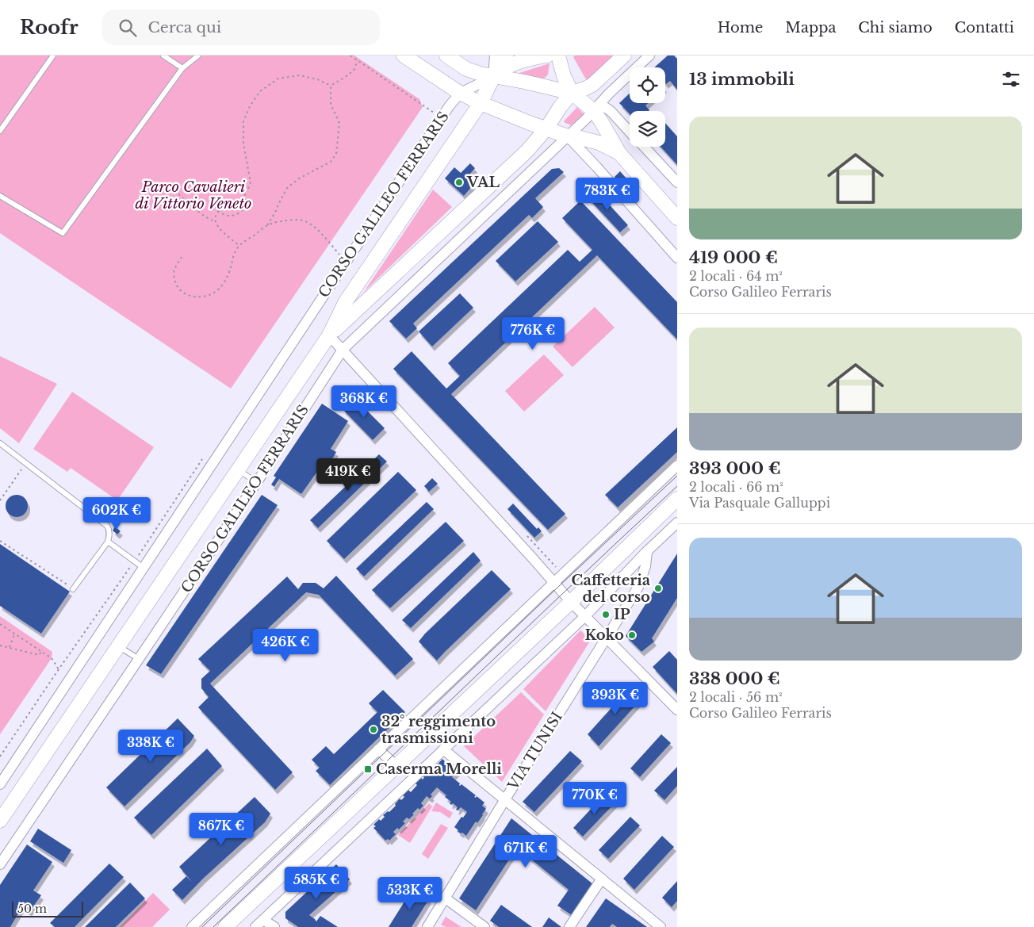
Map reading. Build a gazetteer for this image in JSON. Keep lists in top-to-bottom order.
{
  "streets": {
    "main road": ["CORSO GALILEO FERRARIS"],
    "street": ["VIA TUNISI"]
  },
  "parks": ["Parco Cavalieri di Vittorio Veneto"],
  "places": {
    "other": [
      "VAL",
      "Caffetteria del corso",
      "IP",
      "Koko",
      "32° reggimento trasmissioni"
    ],
    "transit": ["Caserma Morelli"]
  },
  "scale_bar": "50 m",
  "page": {
    "header": "Roofr",
    "search": "Cerca qui",
    "nav": [
      "Home",
      "Mappa",
      "Chi siamo",
      "Contatti"
    ],
    "heading": "13 immobili",
    "list": [
      {
        "name": "419 000 €",
        "note": "2 locali · 64 m² · Corso Galileo Ferraris"
      },
      {
        "name": "393 000 €",
        "note": "2 locali · 66 m² · Via Pasquale Galluppi"
      },
      {
        "name": "338 000 €",
        "note": "2 locali · 56 m² · Corso Galileo Ferraris"
      }
    ],
    "price": [
      "783K €",
      "776K €",
      "368K €",
      "419K €",
      "602K €",
      "426K €",
      "393K €",
      "338K €",
      "770K €",
      "867K €",
      "671K €",
      "585K €",
      "533K €"
    ],
    "scale": "50 m"
  }
}
